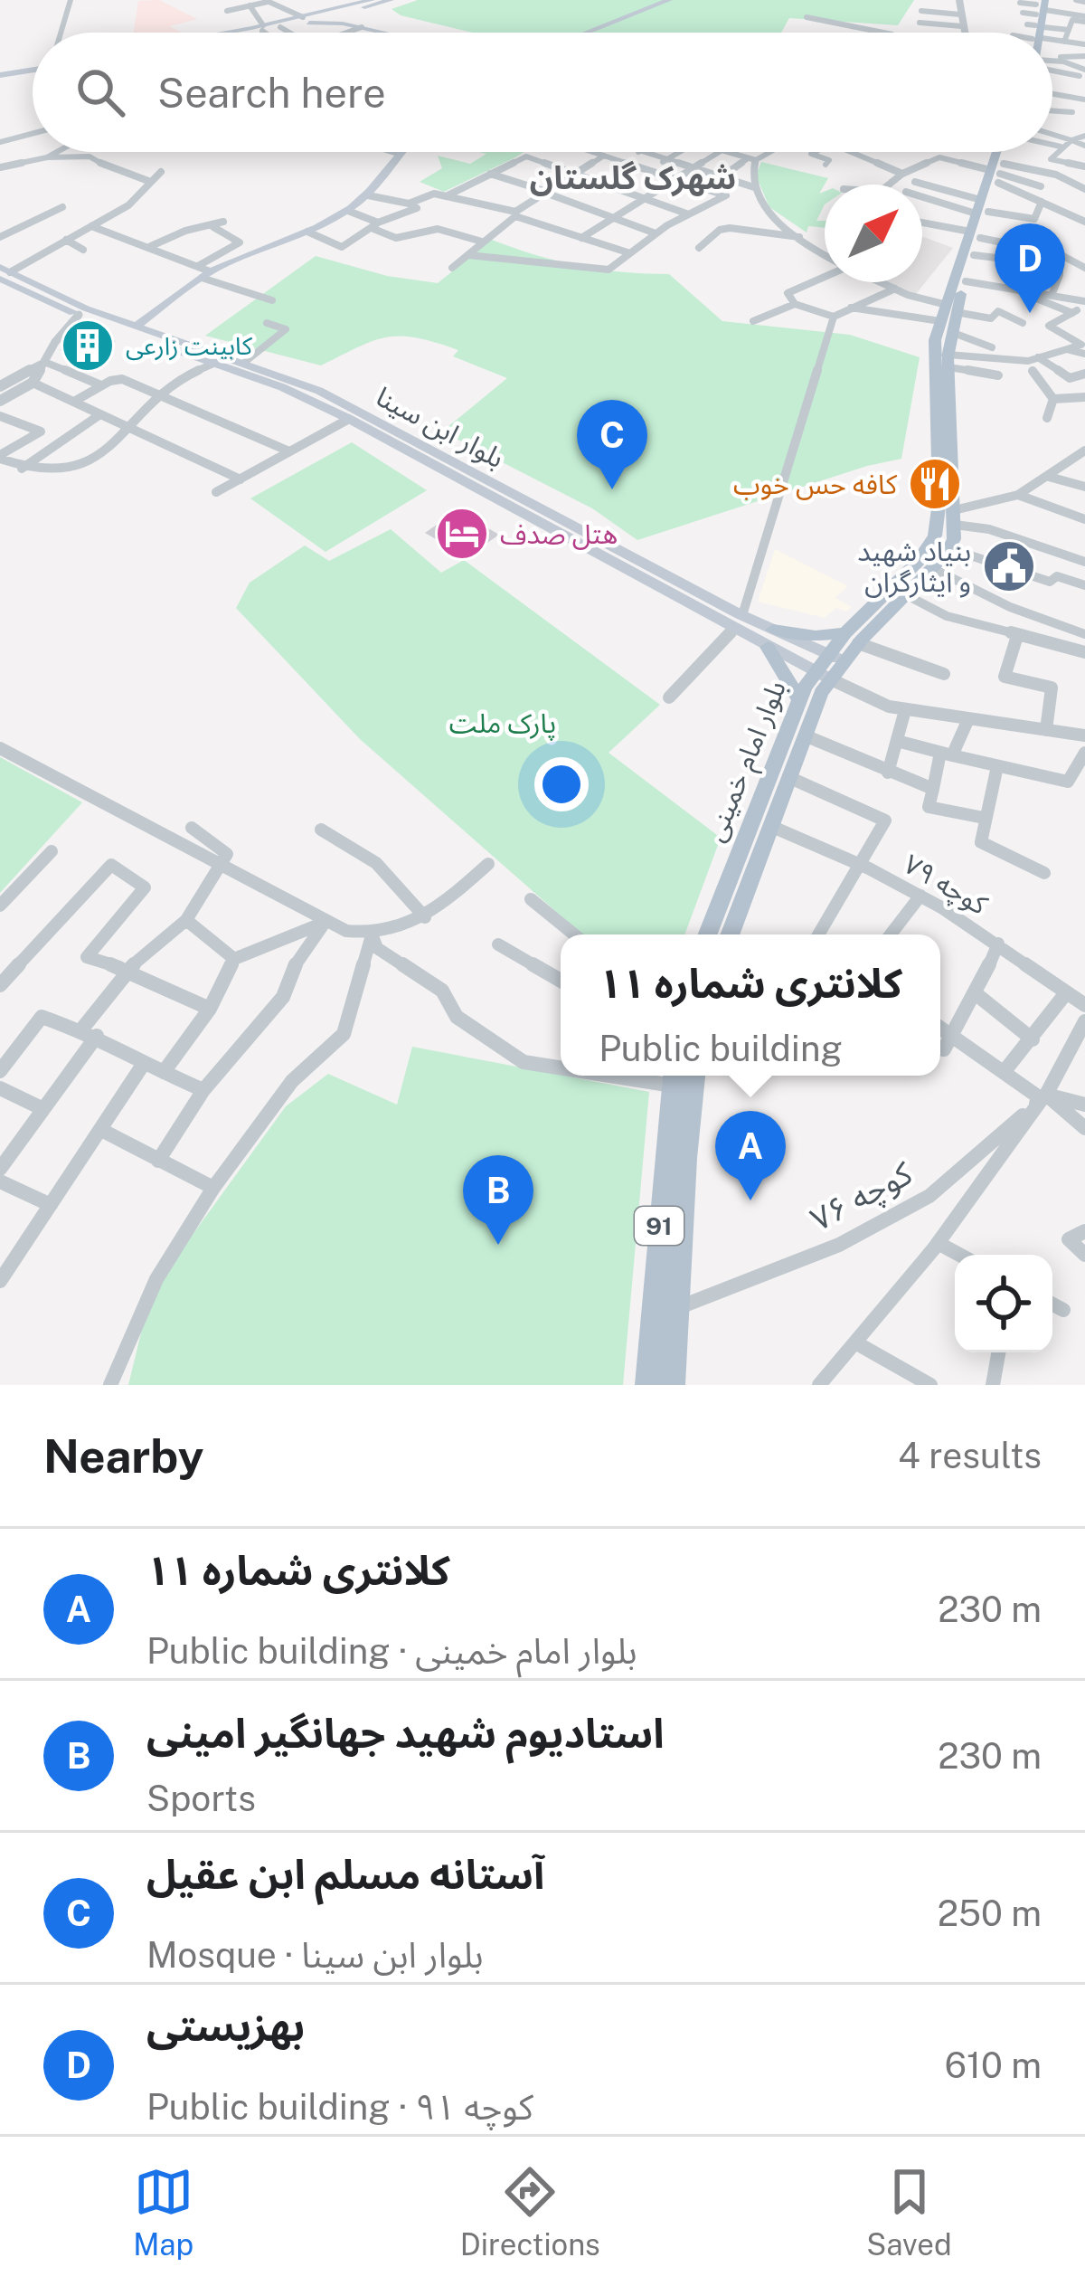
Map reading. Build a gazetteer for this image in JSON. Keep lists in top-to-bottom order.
{
  "streets": {
    "main road": ["بلوار ابن سینا", "بلوار امام خمینی", "91"],
    "street": ["کوچه ۷۹", "کوچه ۷۶"]
  },
  "crossings": [
    ["بلوار ابن سینا", "بلوار امام خمینی"],
    ["بلوار امام خمینی", "کوچه ۷۹"],
    ["کوچه ۷۶", "91"]
  ],
  "districts": ["شهرک گلستان"],
  "parks": ["پارک ملت"],
  "places": {
    "building": ["کابینت زارعی"],
    "restaurant": ["کافه حس خوب"],
    "hotel": ["هتل صدف"],
    "public building": ["بنیاد شهید و ایثارگران"]
  },
  "north": "top right",
  "page": {
    "search": "Search here",
    "pins": [
      "D",
      "C",
      "A",
      "B"
    ],
    "popup": ["کلانتری شماره ۱۱", "Public building"],
    "heading": ["Nearby", "4 results"],
    "list": [
      {
        "mark": "A",
        "name": "کلانتری شماره ۱۱",
        "note": "Public building · بلوار امام خمینی",
        "value": "230 m"
      },
      {
        "mark": "B",
        "name": "استادیوم شهید جهانگیر امینی",
        "note": "Sports",
        "value": "230 m"
      },
      {
        "mark": "C",
        "name": "آستانه مسلم ابن عقیل",
        "note": "Mosque · بلوار ابن سینا",
        "value": "250 m"
      },
      {
        "mark": "D",
        "name": "بهزیستی",
        "note": "Public building · کوچه ۹۱",
        "value": "610 m"
      }
    ],
    "nav": ["Map", "Directions", "Saved"]
  }
}
